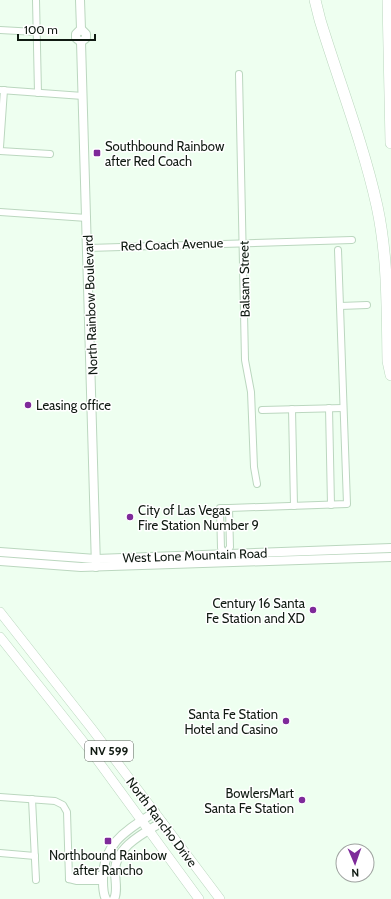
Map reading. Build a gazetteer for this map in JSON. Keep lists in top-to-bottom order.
{
  "streets": {
    "main road": [
      "North Rainbow Boulevard",
      "West Lone Mountain Road",
      "NV 599",
      "North Rancho Drive"
    ],
    "street": ["Red Coach Avenue", "Balsam Street"]
  },
  "crossings": [
    ["Red Coach Avenue", "Balsam Street"],
    ["Red Coach Avenue", "North Rainbow Boulevard"],
    ["North Rainbow Boulevard", "West Lone Mountain Road"]
  ],
  "places": {
    "transit": ["Southbound Rainbow after Red Coach", "Northbound Rainbow after Rancho"],
    "other": [
      "Leasing office",
      "City of Las Vegas Fire Station Number 9",
      "Century 16 Santa Fe Station and XD",
      "Santa Fe Station Hotel and Casino",
      "BowlersMart Santa Fe Station"
    ]
  },
  "scale_bar": "100 m",
  "north": "bottom"
}
